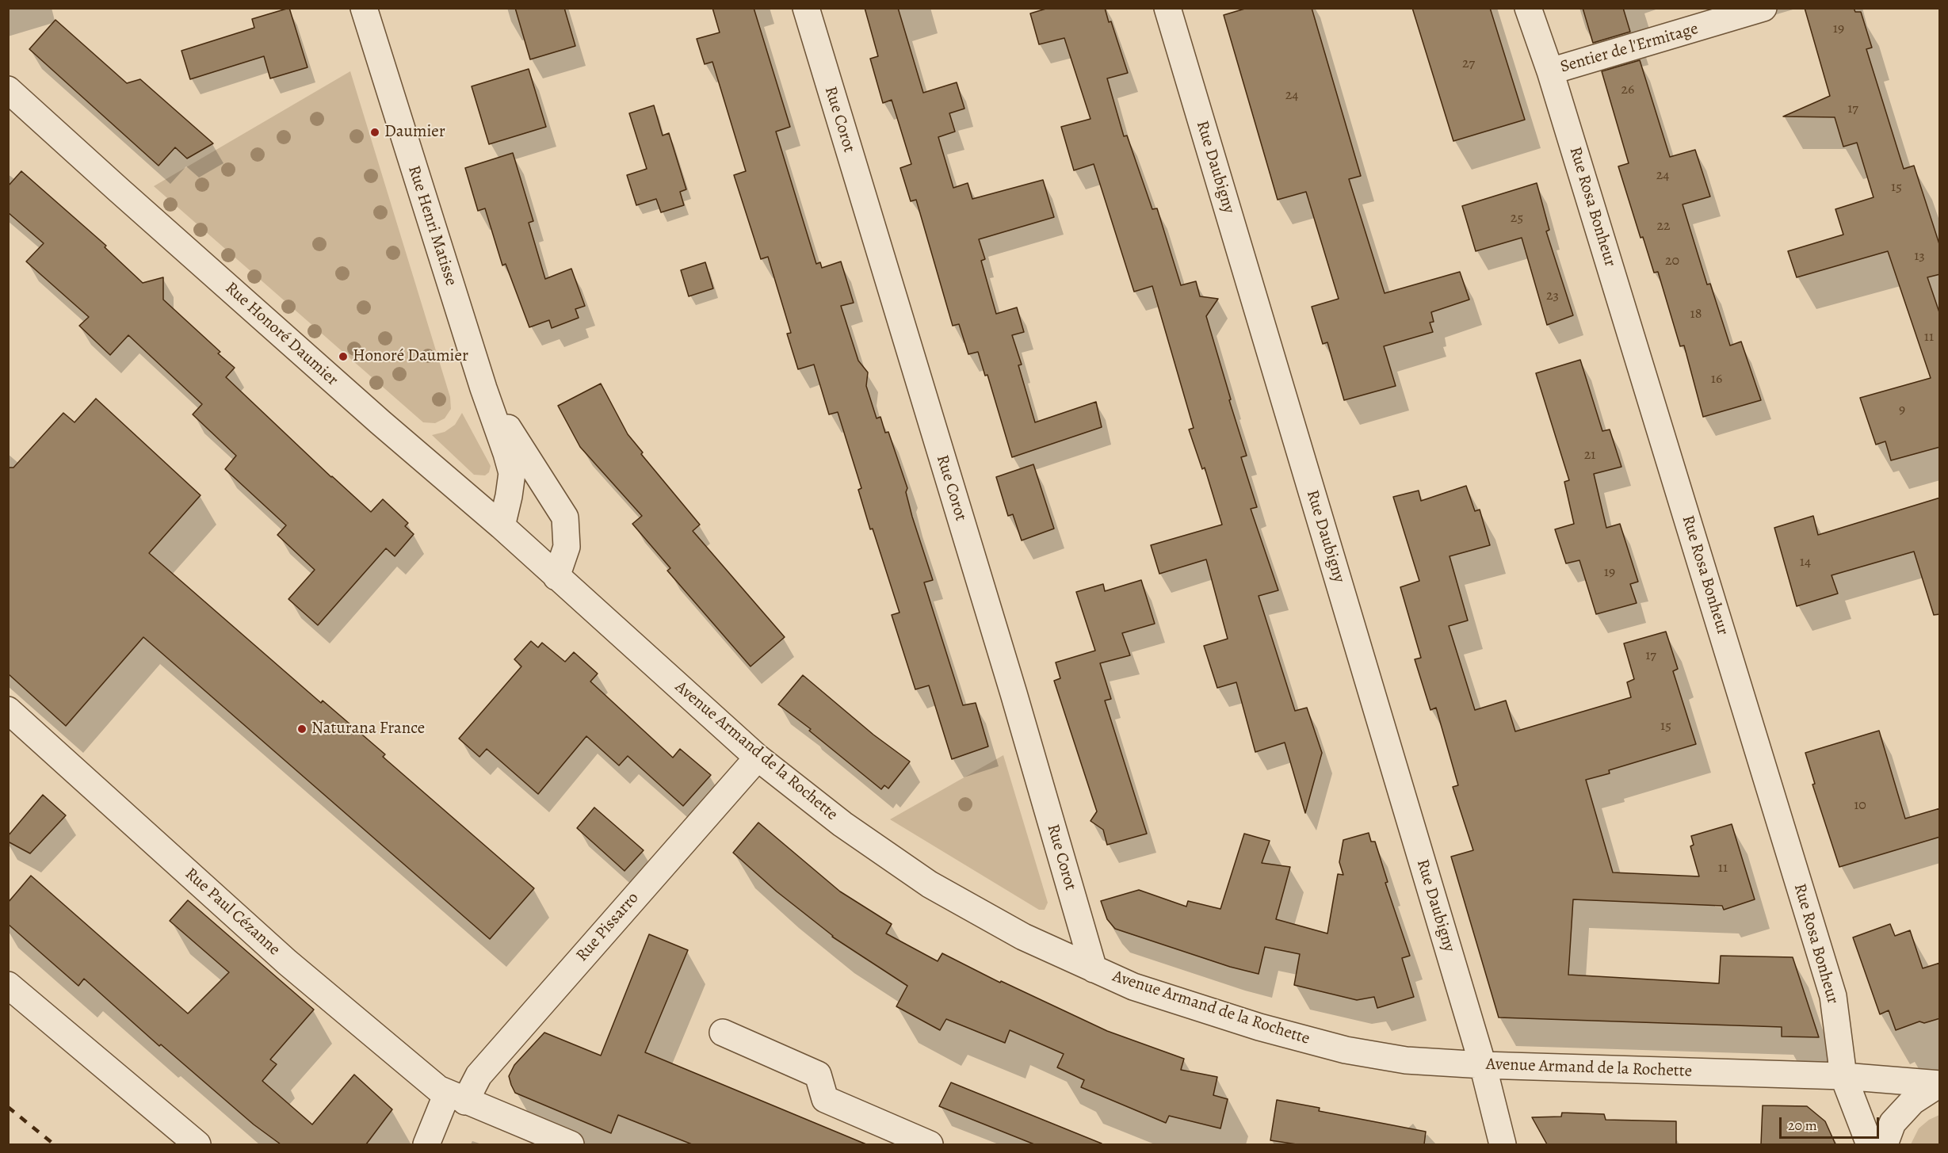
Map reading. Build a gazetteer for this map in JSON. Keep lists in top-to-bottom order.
{
  "streets": {
    "street": [
      "Sentier de l'Ermitage",
      "Rue Corot",
      "Rue Daubigny",
      "Rue Rosa Bonheur",
      "Rue Henri Matisse",
      "Rue Honoré Daumier",
      "Avenue Armand de la Rochette",
      "Rue Paul Cézanne",
      "Rue Pissarro"
    ]
  },
  "crossings": [
    ["Sentier de l'Ermitage", "Rue Rosa Bonheur"],
    ["Rue Corot", "Avenue Armand de la Rochette"],
    ["Rue Daubigny", "Avenue Armand de la Rochette"],
    ["Rue Rosa Bonheur", "Avenue Armand de la Rochette"],
    ["Rue Henri Matisse", "Rue Honoré Daumier"],
    ["Rue Henri Matisse", "Avenue Armand de la Rochette"],
    ["Rue Honoré Daumier", "Avenue Armand de la Rochette"],
    ["Avenue Armand de la Rochette", "Rue Pissarro"],
    ["Rue Paul Cézanne", "Rue Pissarro"]
  ],
  "places": ["Daumier", "Honoré Daumier", "Naturana France"],
  "house_numbers": [
    "19",
    "27",
    "26",
    "24",
    "17",
    "24",
    "15",
    "25",
    "22",
    "13",
    "20",
    "23",
    "18",
    "11",
    "16",
    "9",
    "21",
    "14",
    "19",
    "17",
    "15",
    "10",
    "11"
  ],
  "scale_bar": "20 m"
}
